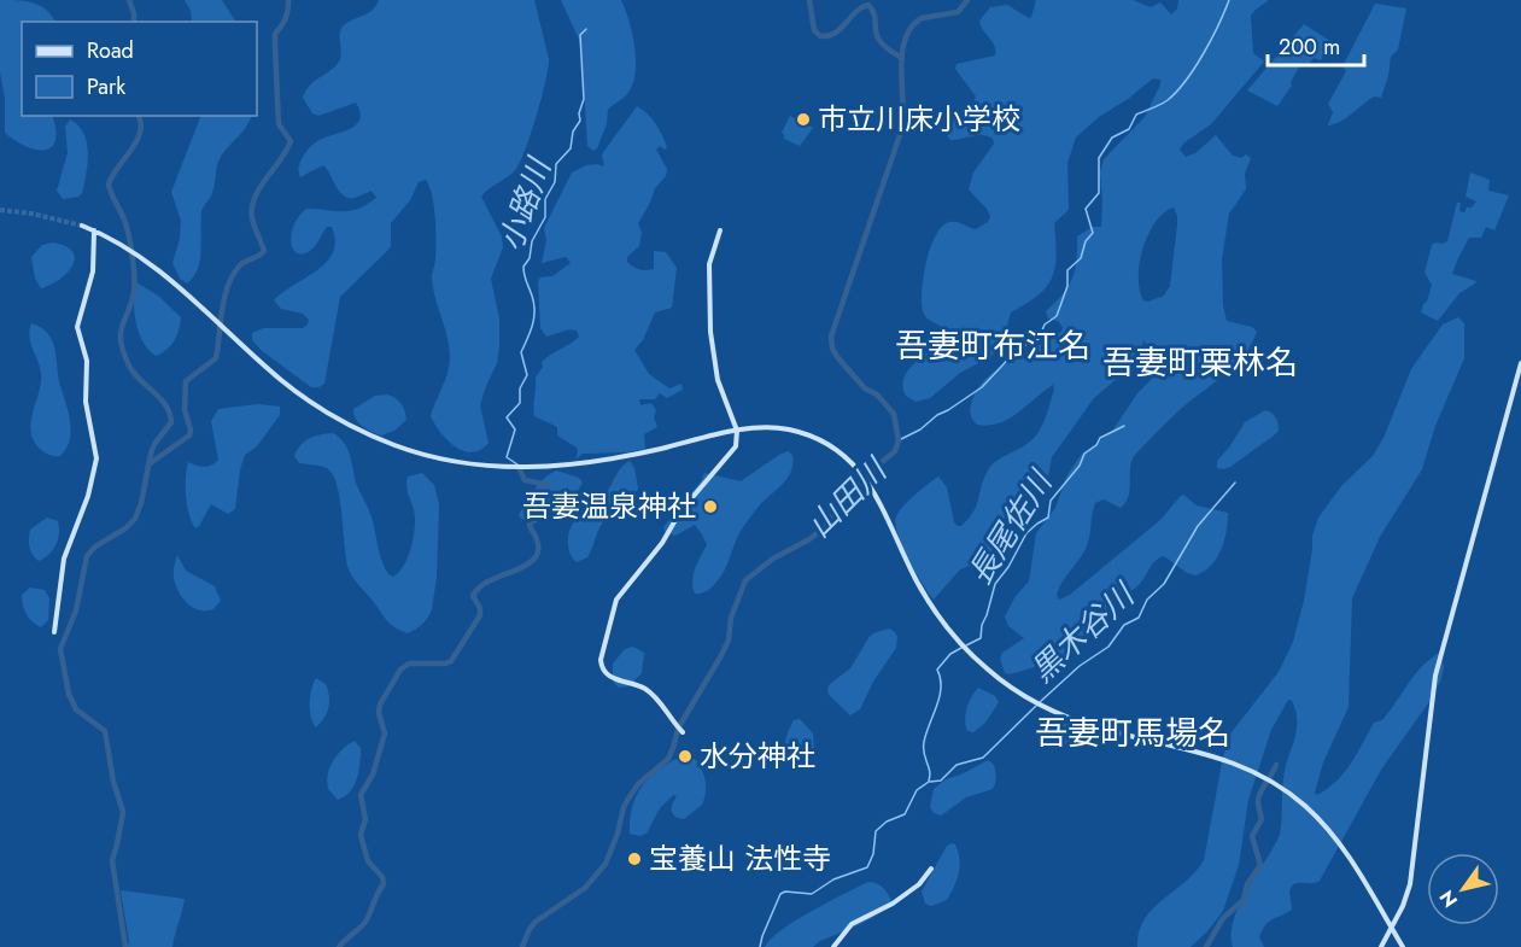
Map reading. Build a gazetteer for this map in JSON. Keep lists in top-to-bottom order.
{
  "districts": ["吾妻町布江名", "吾妻町栗林名", "吾妻町馬場名"],
  "water": [
    "小路川",
    "山田川",
    "長尾佐川",
    "黒木谷川"
  ],
  "places": [
    "市立川床小学校",
    "吾妻温泉神社",
    "水分神社",
    "宝養山 法性寺"
  ],
  "legend": ["Road", "Park"],
  "scale_bar": "200 m",
  "north": "bottom left"
}
